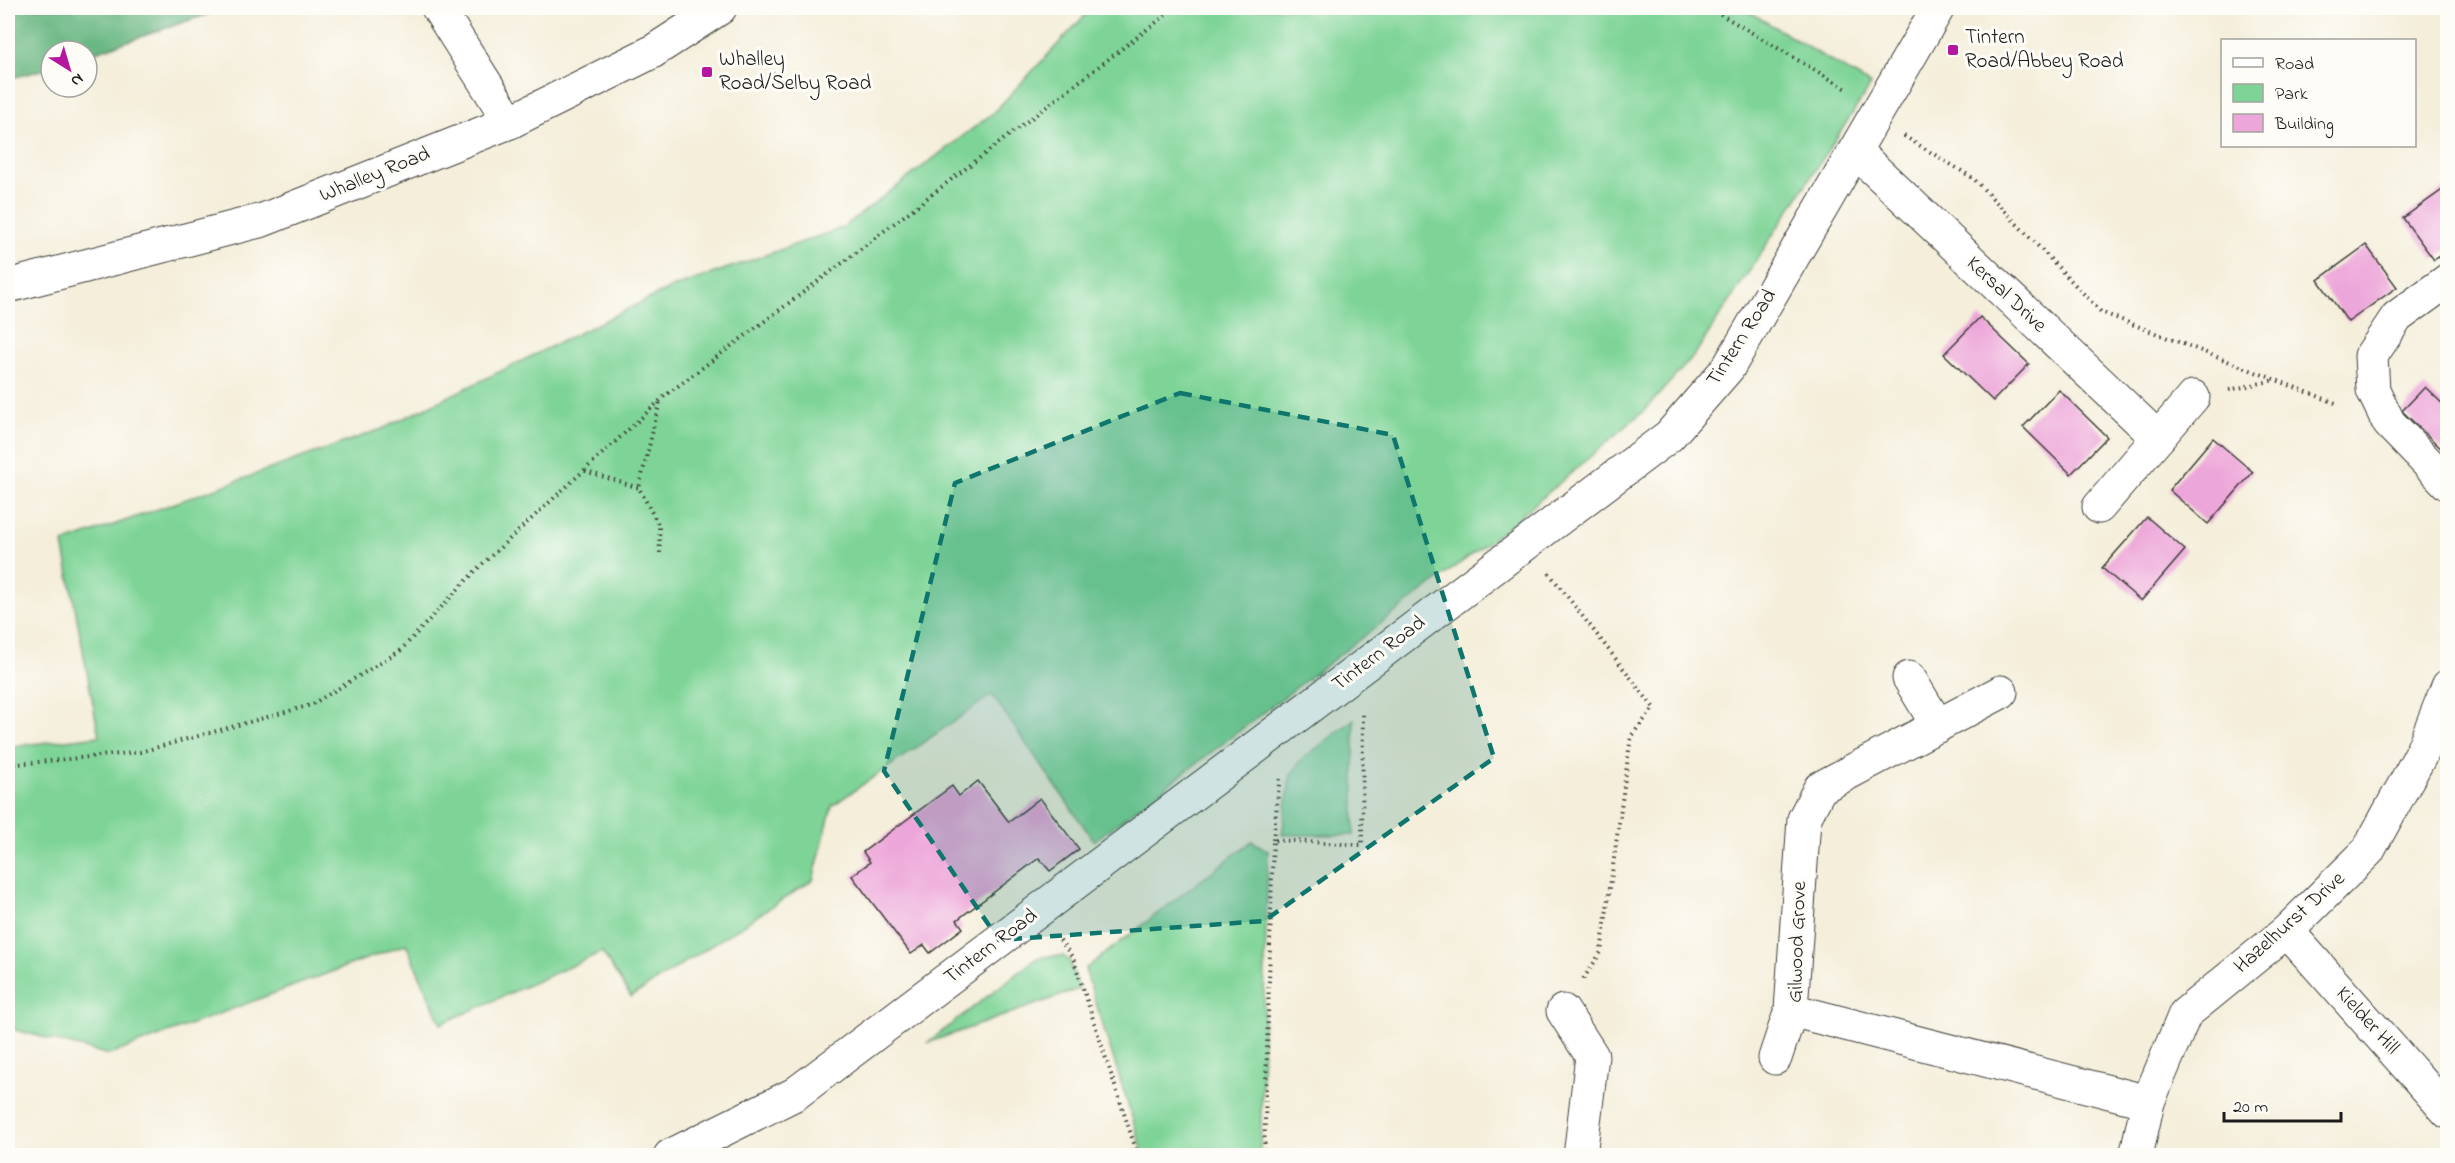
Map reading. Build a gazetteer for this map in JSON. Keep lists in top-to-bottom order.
{
  "streets": {
    "street": [
      "Whalley Road",
      "Kersal Drive",
      "Tintern Road",
      "Hazelhurst Drive",
      "Gilwood Grove",
      "Kielder Hill"
    ]
  },
  "crossings": [
    ["Kersal Drive", "Tintern Road"],
    ["Hazelhurst Drive", "Gilwood Grove"],
    ["Hazelhurst Drive", "Kielder Hill"]
  ],
  "places": {
    "transit": ["Tintern Road/Abbey Road", "Whalley Road/Selby Road"]
  },
  "legend": ["Road", "Park", "Building"],
  "scale_bar": "20 m",
  "north": "bottom right"
}
